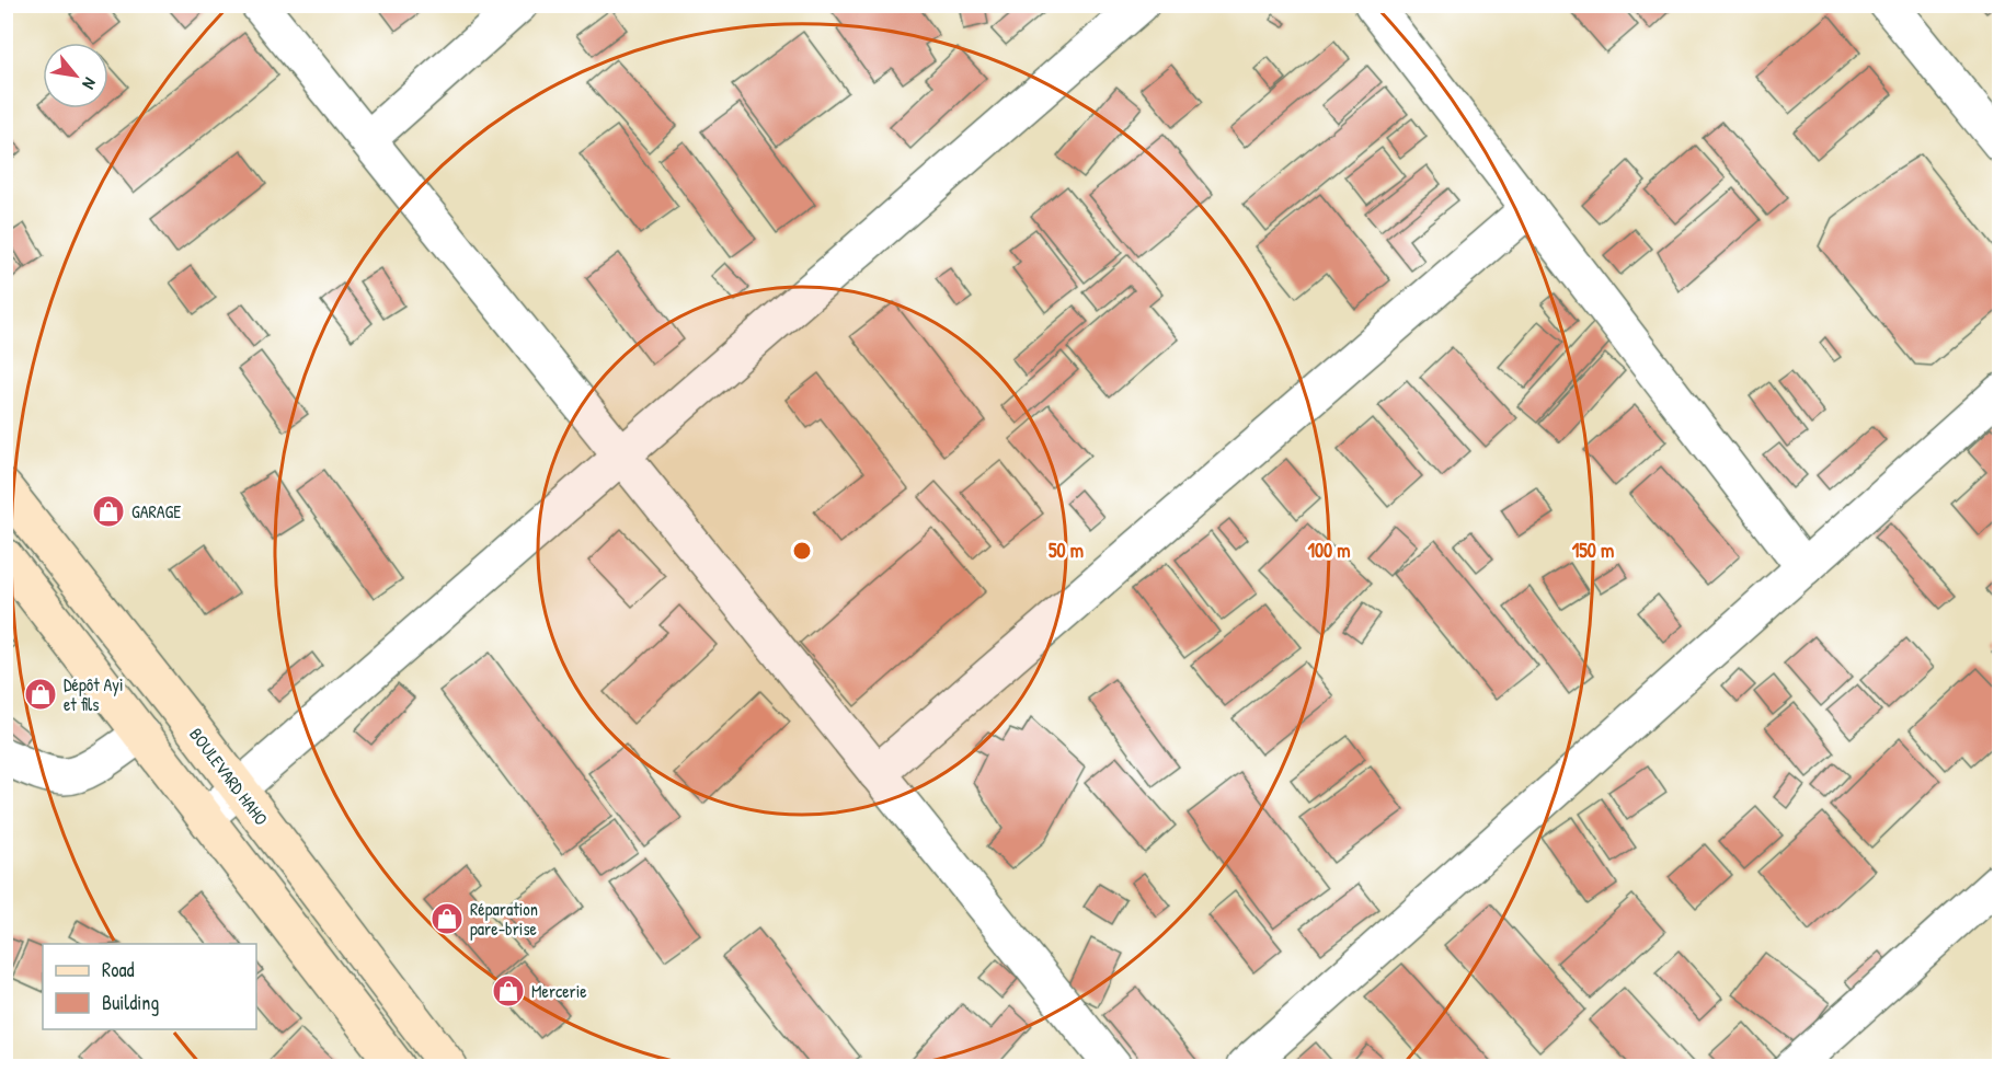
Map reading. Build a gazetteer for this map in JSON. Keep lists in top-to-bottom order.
{
  "streets": {
    "main road": ["BOULEVARD HAHO"]
  },
  "places": {
    "shop": [
      "GARAGE",
      "Dépôt Ayi et fils",
      "Réparation pare-brise",
      "Mercerie"
    ]
  },
  "legend": ["Road", "Building"],
  "north": "bottom right",
  "rings": ["50 m", "100 m", "150 m"]
}
